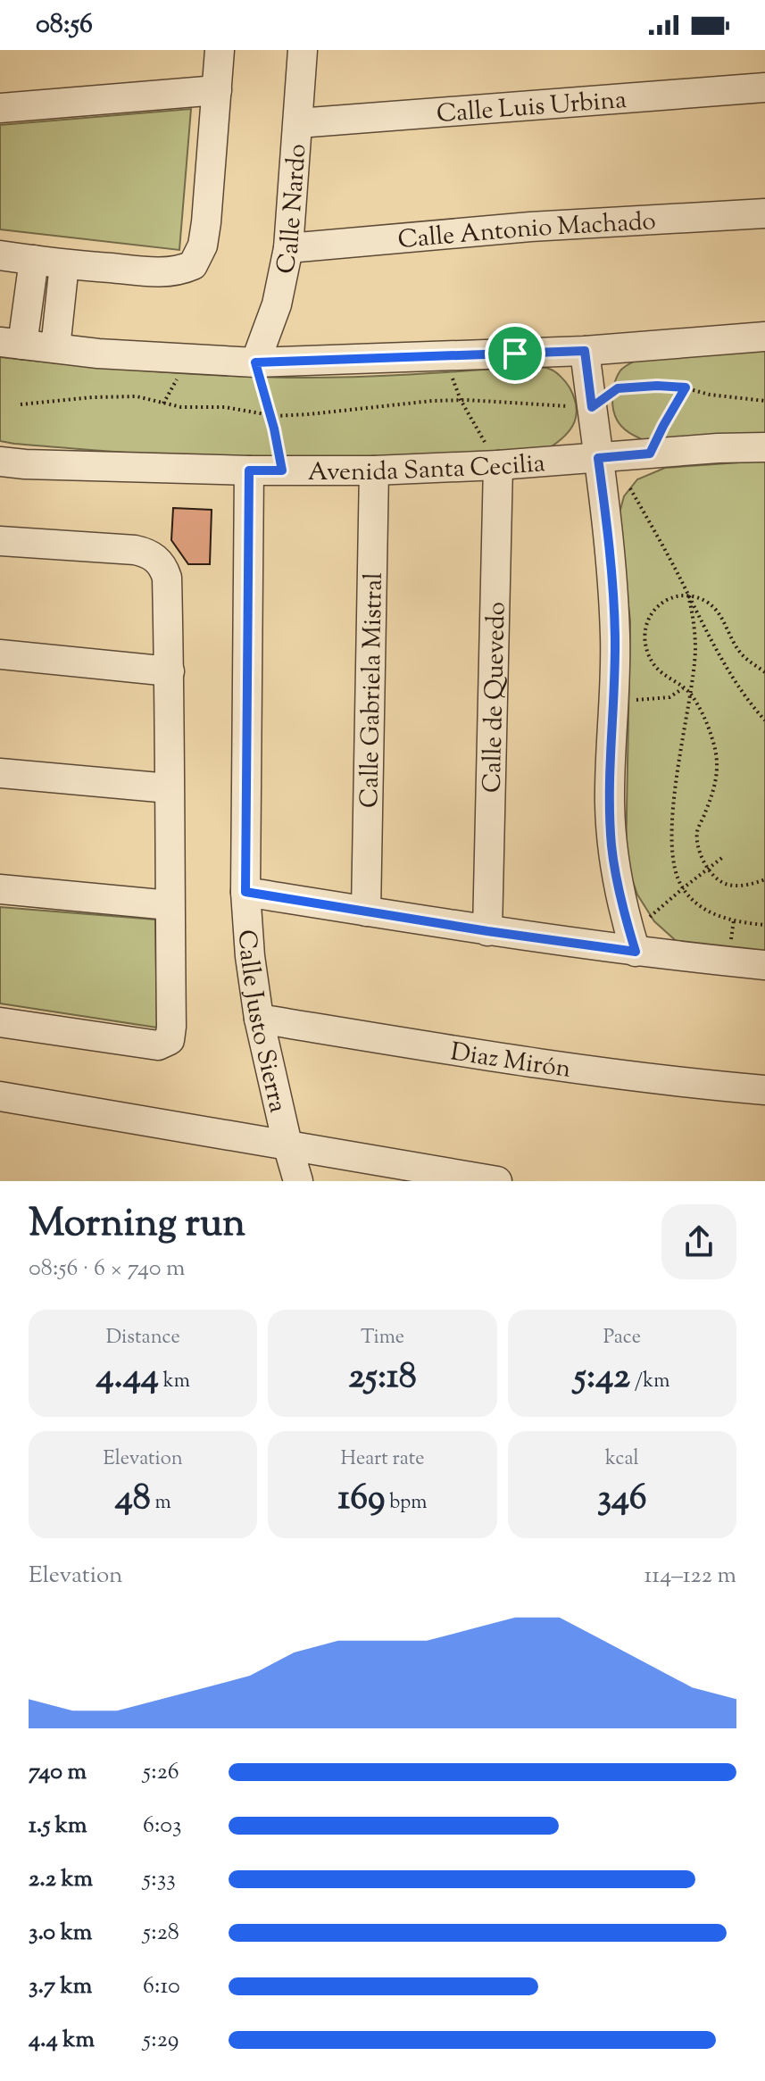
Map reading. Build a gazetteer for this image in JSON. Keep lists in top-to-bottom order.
{
  "streets": {
    "street": [
      "Calle Luis Urbina",
      "Calle Nardo",
      "Calle Antonio Machado",
      "Avenida Santa Cecilia",
      "Calle Gabriela Mistral",
      "Calle de Quevedo",
      "Calle Justo Sierra",
      "Diaz Mirón"
    ]
  },
  "crossings": [
    ["Calle Luis Urbina", "Calle Nardo"],
    ["Calle Nardo", "Calle Antonio Machado"],
    ["Avenida Santa Cecilia", "Calle Gabriela Mistral"],
    ["Avenida Santa Cecilia", "Calle de Quevedo"],
    ["Avenida Santa Cecilia", "Calle Justo Sierra"],
    ["Calle Justo Sierra", "Diaz Mirón"]
  ],
  "page": {
    "status": "08:56",
    "heading": ["Morning run", "08:56 · 6 × 740 m"],
    "stats": [
      ["Distance", "4.44 km"],
      ["Time", "25:18"],
      ["Pace", "5:42 /km"],
      ["Elevation", "48 m"],
      ["Heart rate", "169 bpm"],
      ["kcal", "346"]
    ],
    "chart": ["Elevation", "114–122 m"],
    "list": [
      {
        "name": "740 m",
        "note": "5:26"
      },
      {
        "name": "1.5 km",
        "note": "6:03"
      },
      {
        "name": "2.2 km",
        "note": "5:33"
      },
      {
        "name": "3.0 km",
        "note": "5:28"
      },
      {
        "name": "3.7 km",
        "note": "6:10"
      },
      {
        "name": "4.4 km",
        "note": "5:29"
      }
    ]
  }
}
